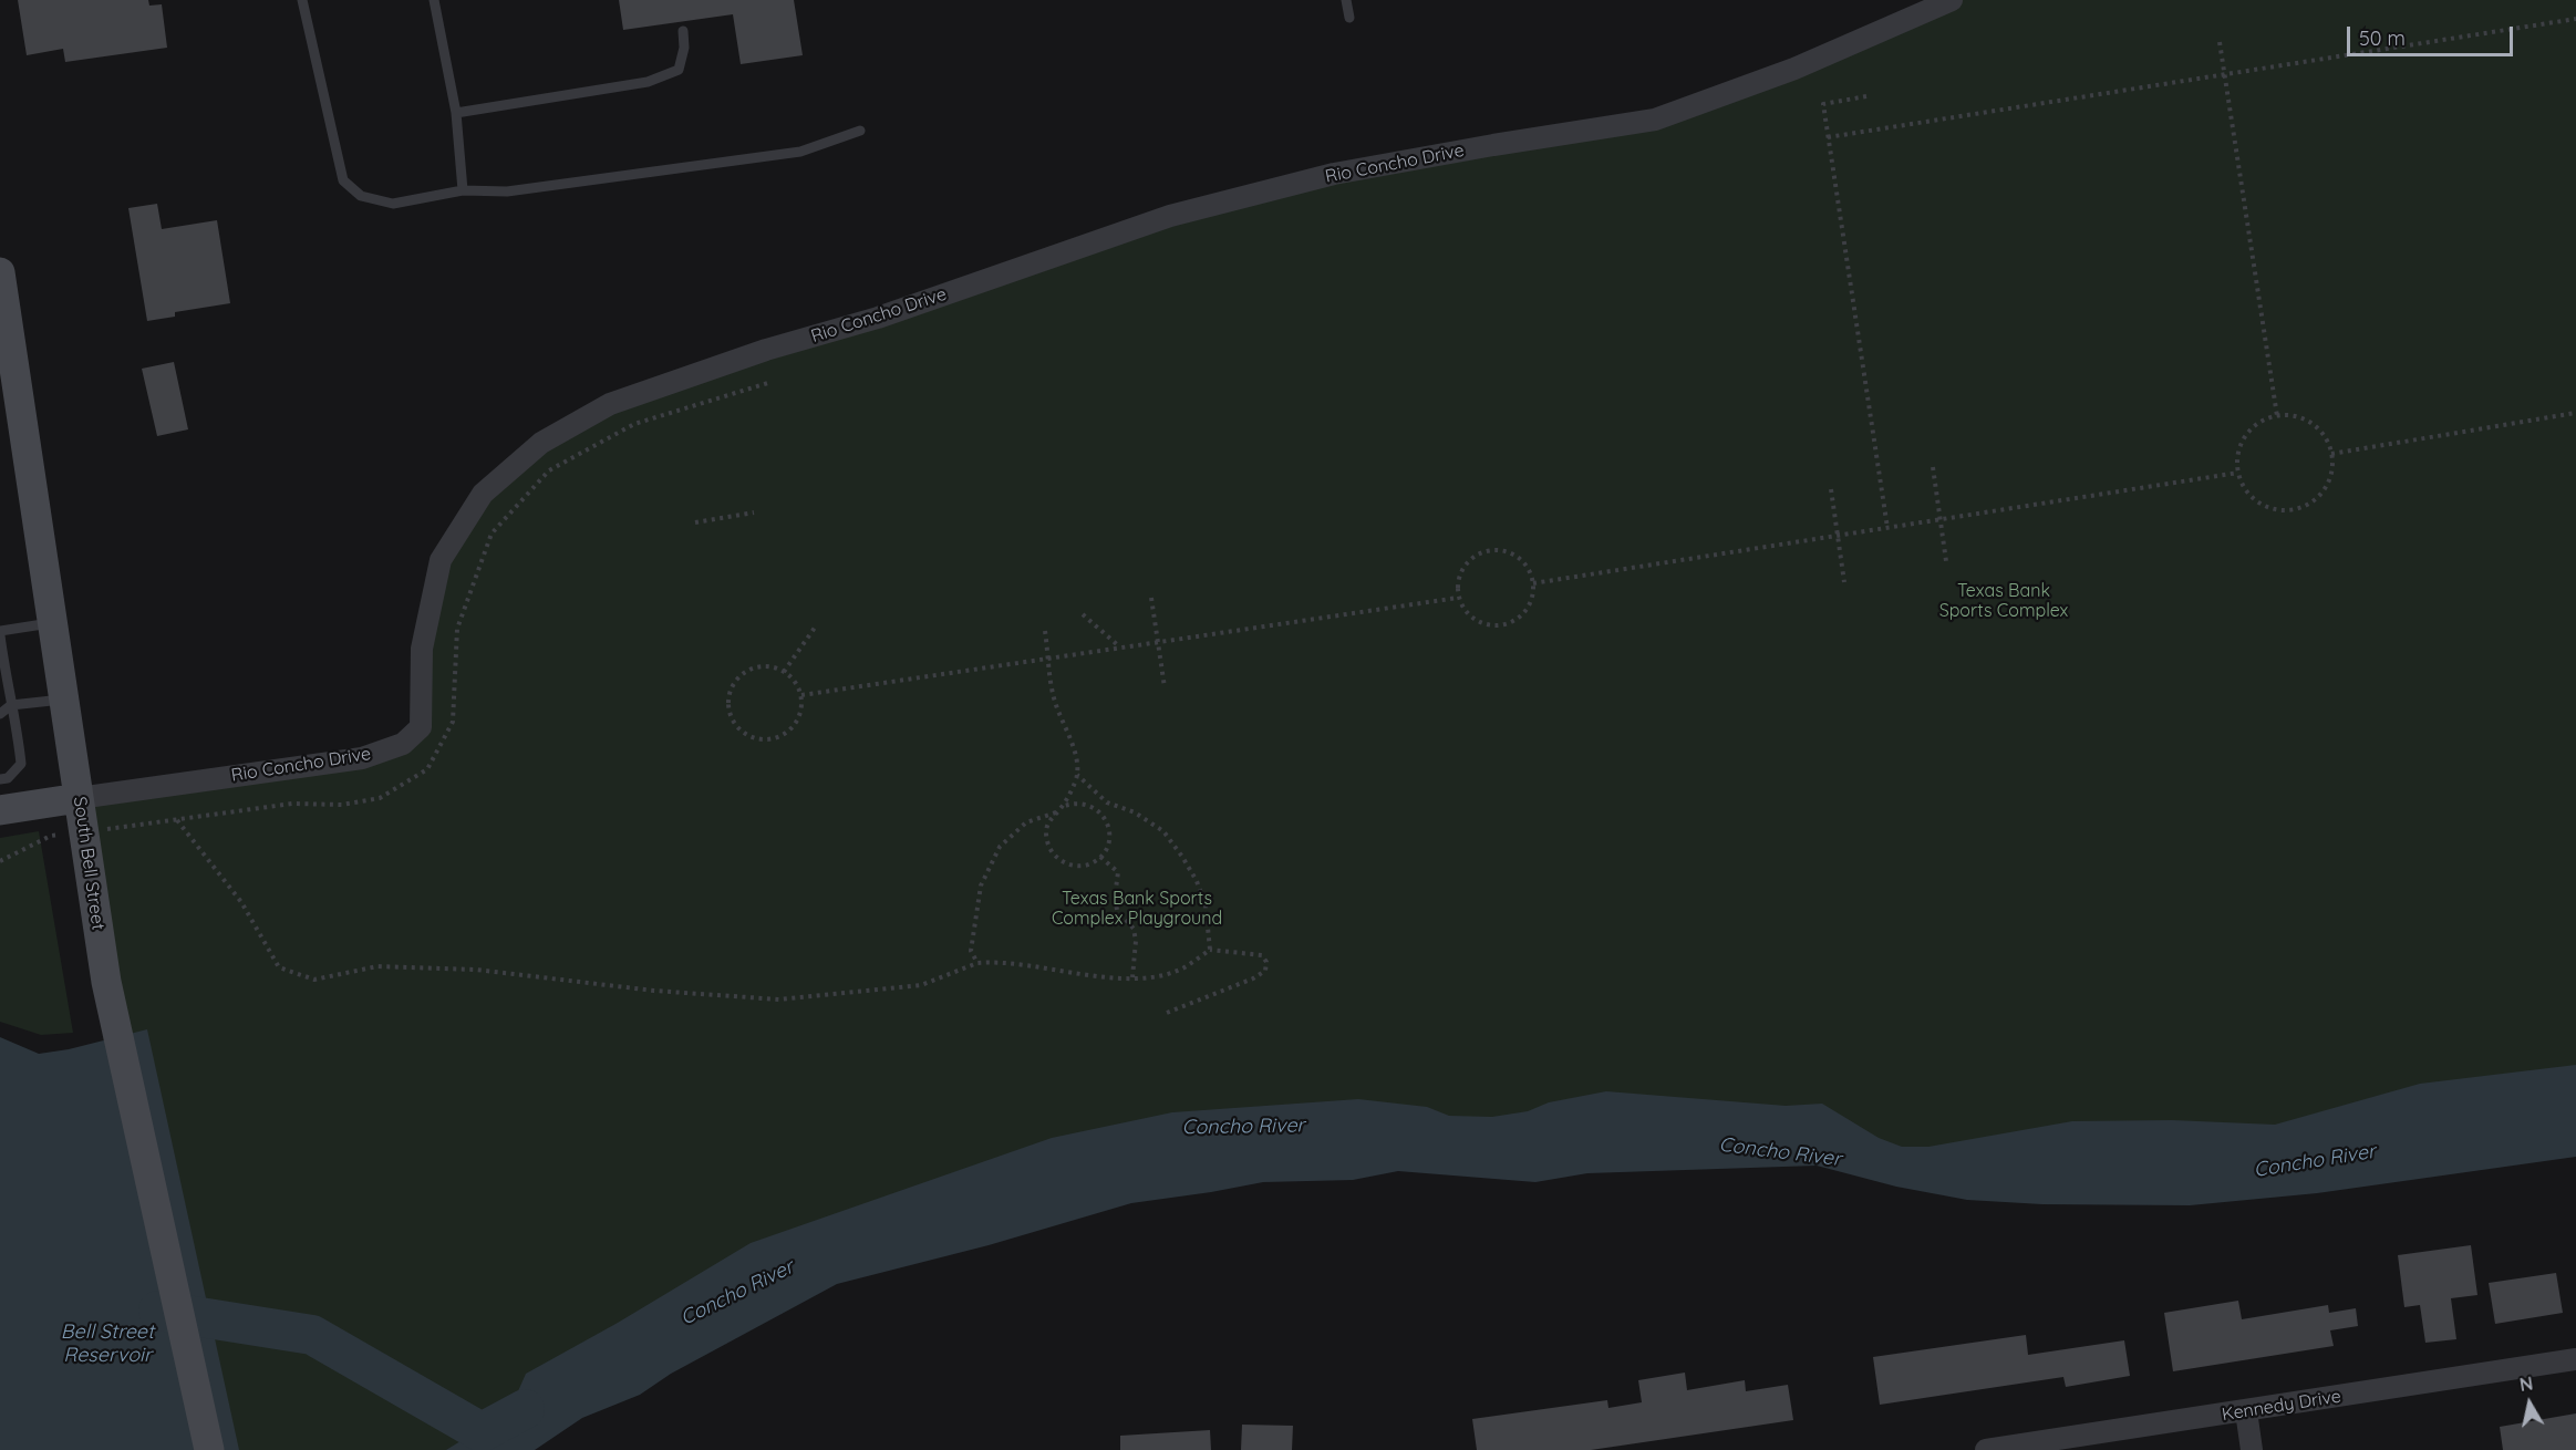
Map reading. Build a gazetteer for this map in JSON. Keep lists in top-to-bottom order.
{
  "streets": {
    "main road": ["Rio Concho Drive", "South Bell Street"],
    "street": ["Kennedy Drive"]
  },
  "crossings": [
    ["Rio Concho Drive", "South Bell Street"]
  ],
  "water": ["Concho River", "Bell Street Reservoir"],
  "parks": ["Texas Bank Sports Complex", "Texas Bank Sports Complex Playground"],
  "scale_bar": "50 m",
  "north": "top"
}
